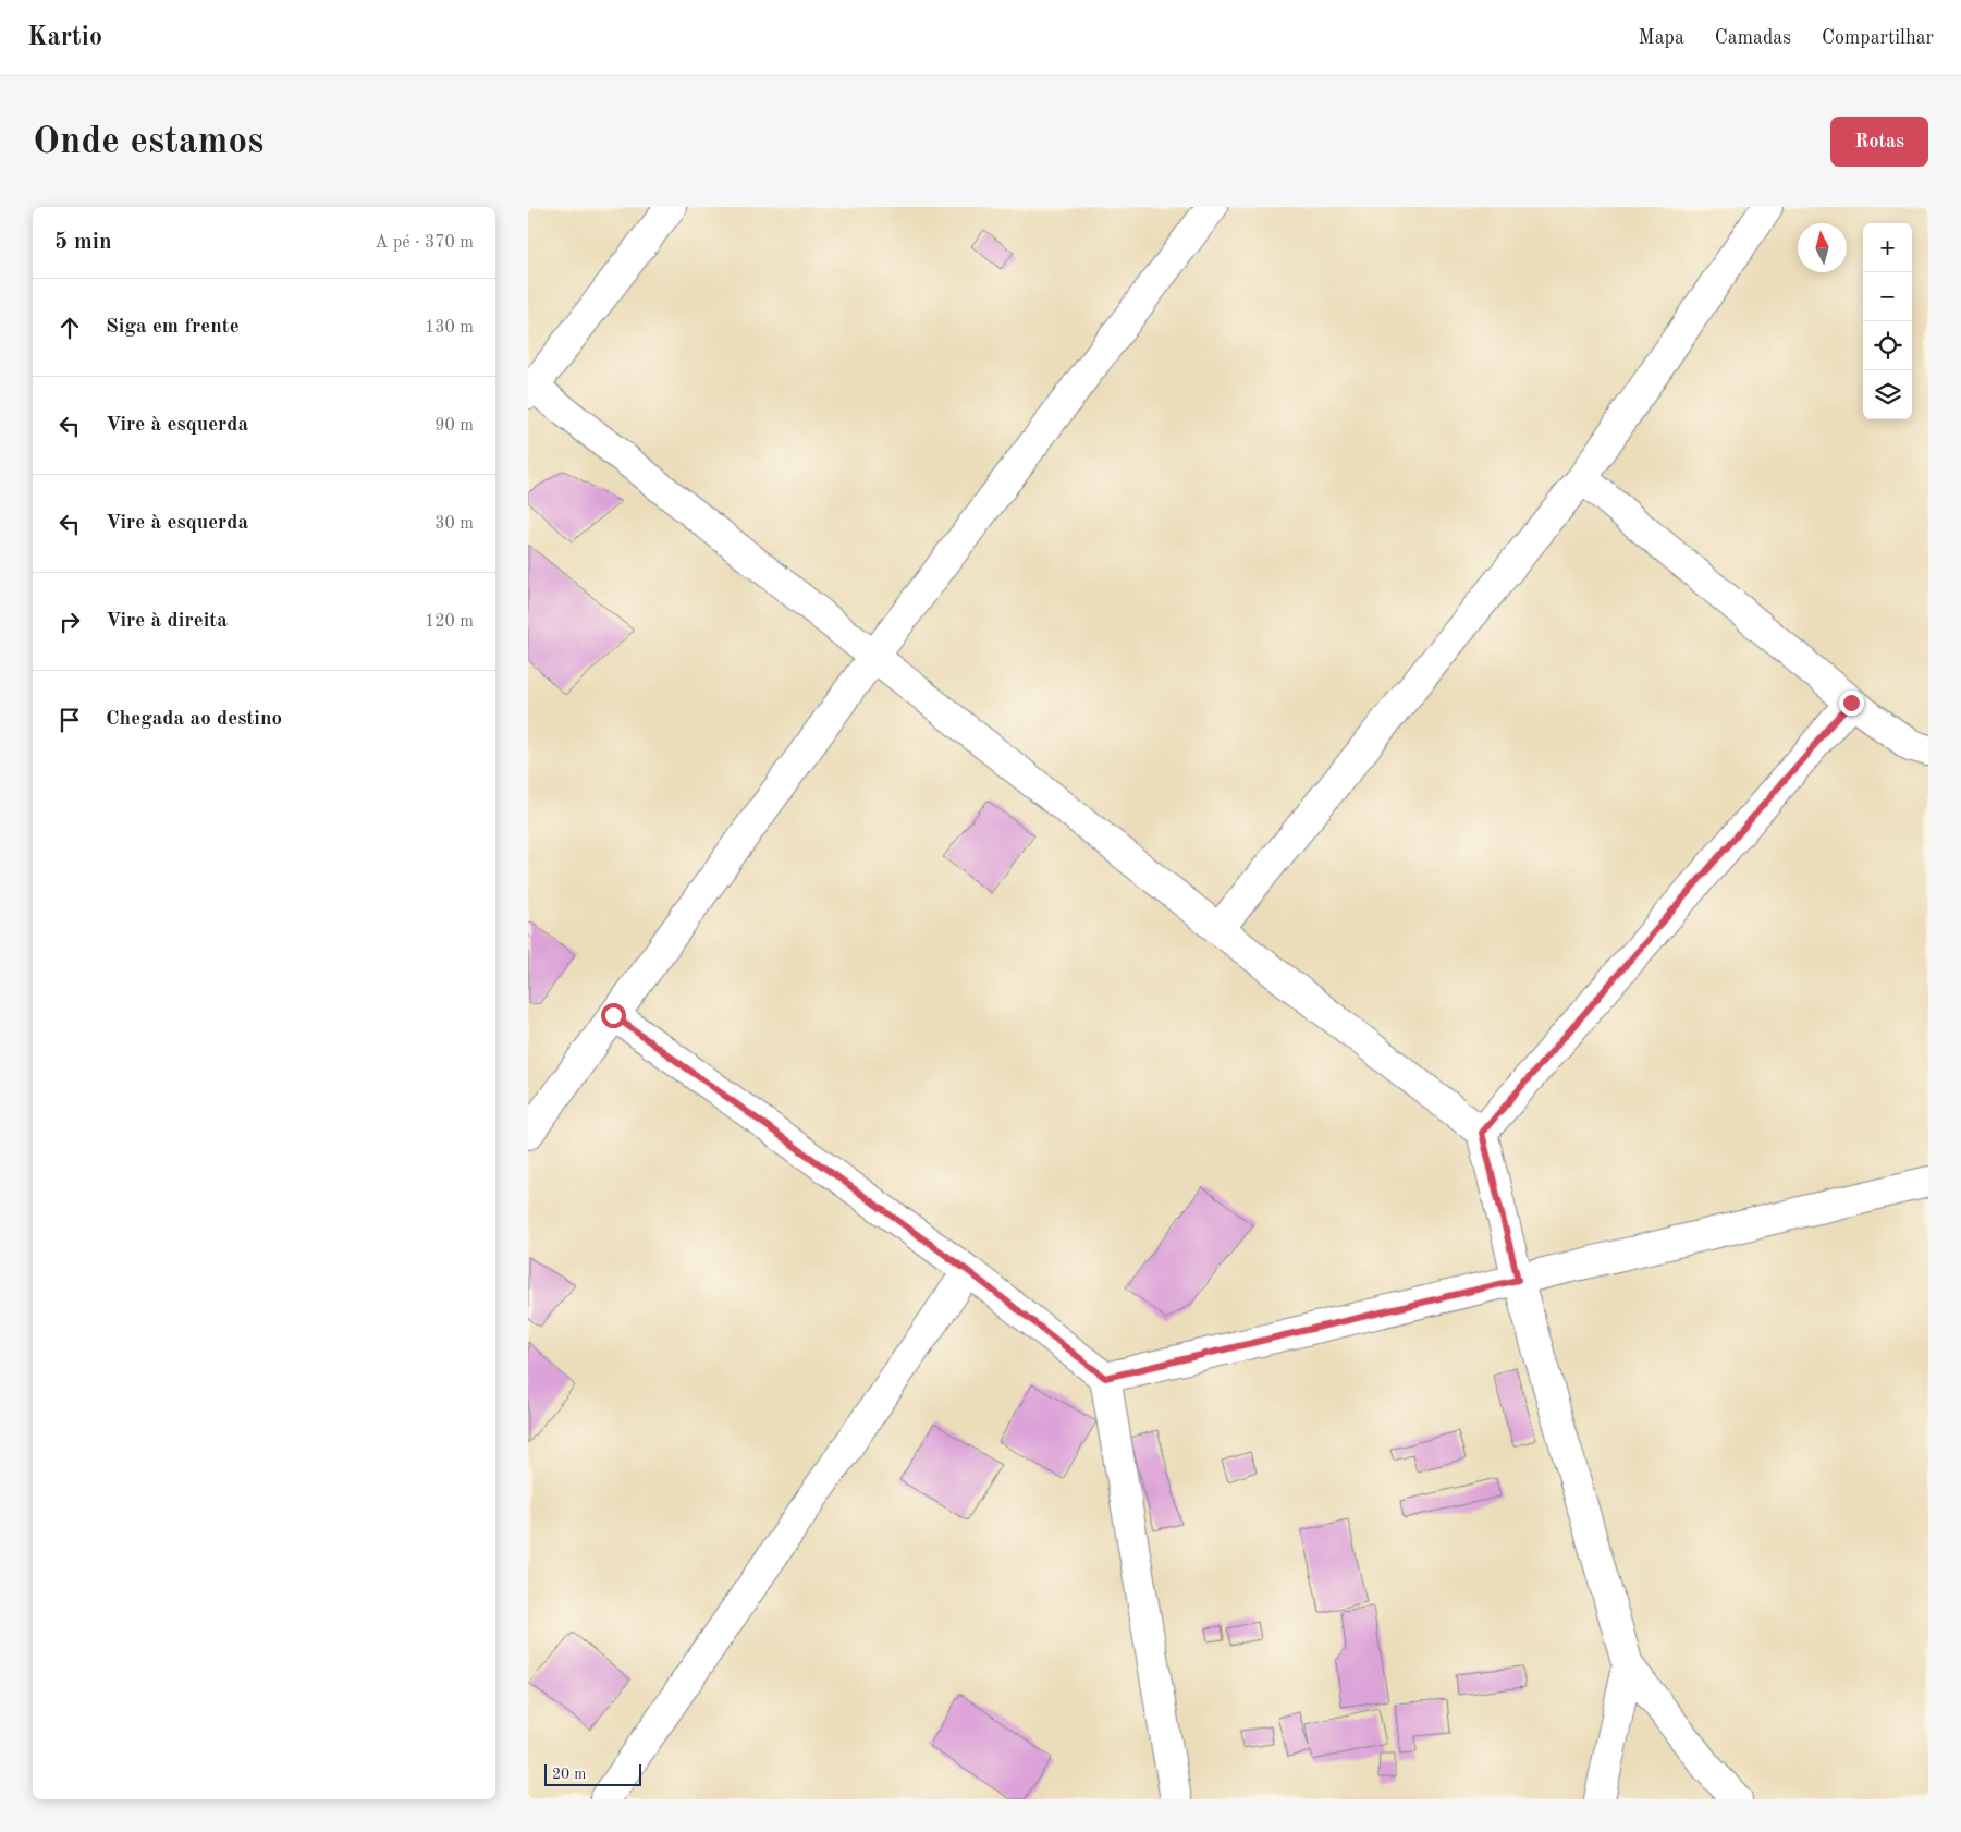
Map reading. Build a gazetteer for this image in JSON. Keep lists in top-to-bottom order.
{
  "scale_bar": "20 m",
  "north": "top",
  "page": {
    "header": "Kartio",
    "nav": ["Mapa", "Camadas", "Compartilhar"],
    "buttons": "Rotas",
    "title": "Onde estamos",
    "heading": ["5 min", "A pé · 370 m"],
    "map_buttons": ["+", "−"],
    "list": [
      ["Siga em frente", "130 m"],
      ["Vire à esquerda", "90 m"],
      ["Vire à esquerda", "30 m"],
      ["Vire à direita", "120 m"],
      "Chegada ao destino"
    ],
    "scale": "20 m"
  }
}
